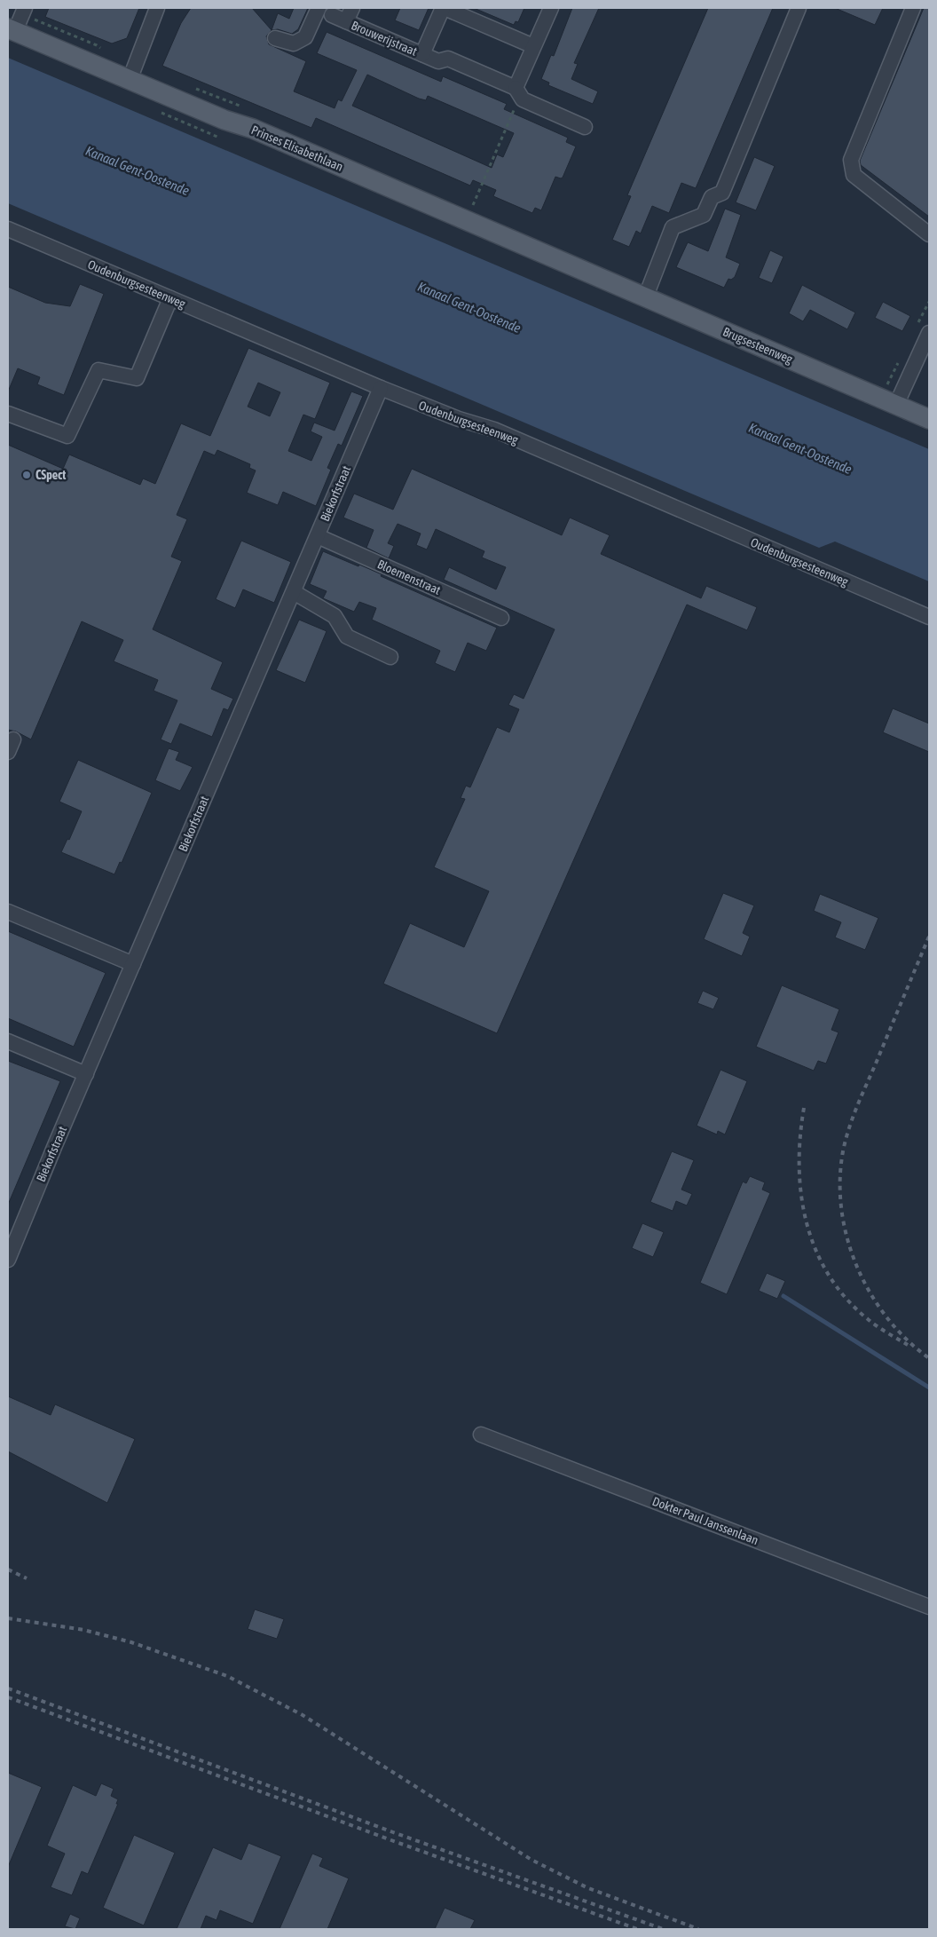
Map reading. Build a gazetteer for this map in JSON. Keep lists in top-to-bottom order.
{
  "streets": {
    "main road": ["Prinses Elisabethlaan", "Brugsesteenweg"],
    "street": [
      "Brouwerijstraat",
      "Oudenburgsesteenweg",
      "Biekorfstraat",
      "Bloemenstraat",
      "Dokter Paul Janssenlaan"
    ]
  },
  "crossings": [
    ["Prinses Elisabethlaan", "Brugsesteenweg"],
    ["Oudenburgsesteenweg", "Biekorfstraat"],
    ["Biekorfstraat", "Bloemenstraat"]
  ],
  "water": ["Kanaal Gent-Oostende"],
  "places": ["CSpect"]
}
